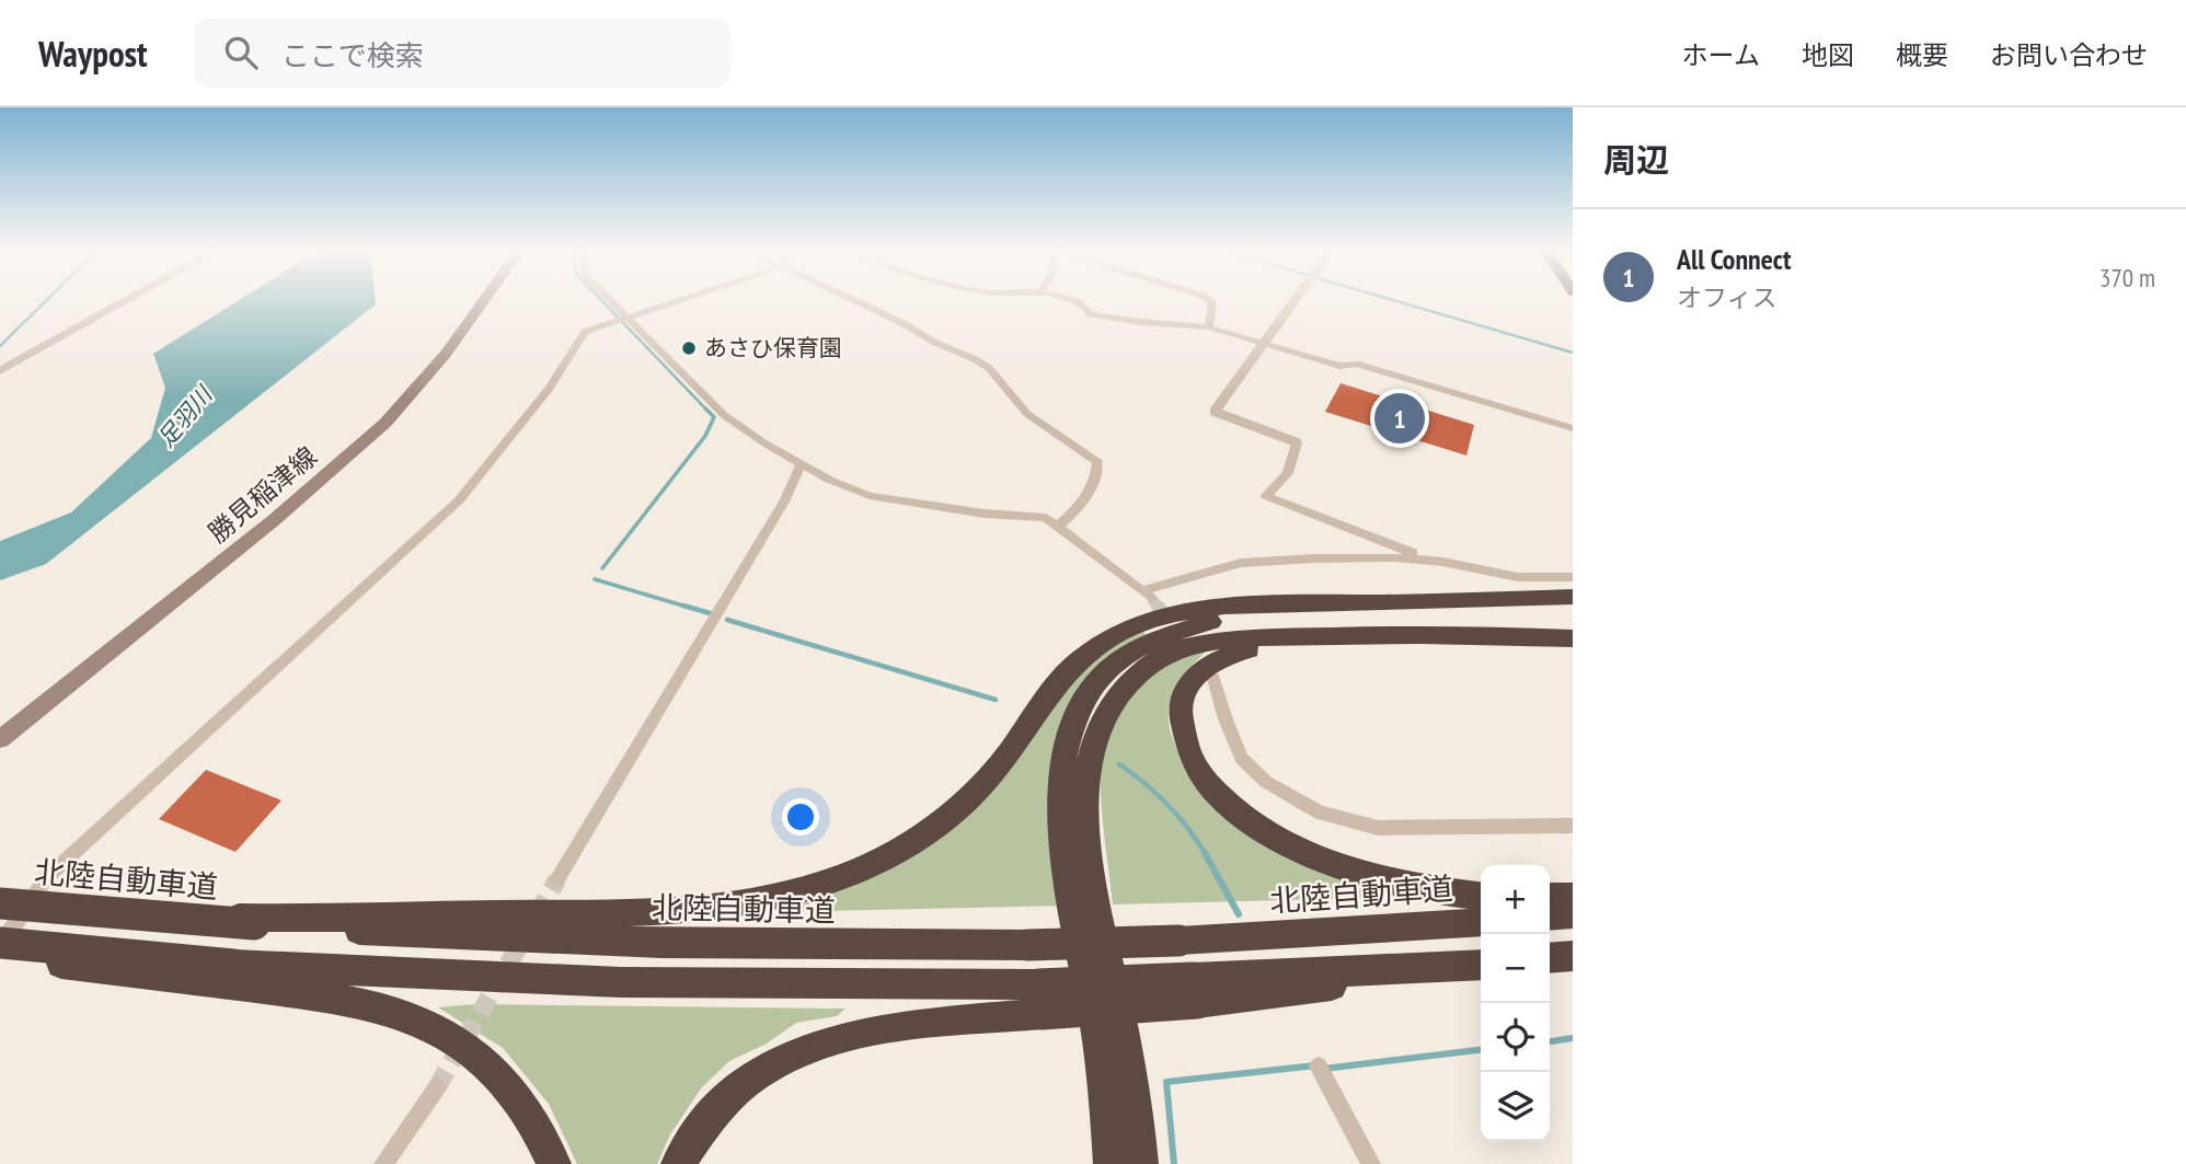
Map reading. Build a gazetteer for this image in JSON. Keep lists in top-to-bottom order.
{
  "streets": {
    "highway": ["北陸自動車道"],
    "main road": ["勝見稲津線"]
  },
  "water": ["足羽川"],
  "places": ["あさひ保育園"],
  "page": {
    "header": "Waypost",
    "search": "ここで検索",
    "nav": [
      "ホーム",
      "地図",
      "概要",
      "お問い合わせ"
    ],
    "heading": "周辺",
    "list": [
      {
        "mark": "1",
        "name": "All Connect",
        "note": "オフィス",
        "value": "370 m"
      }
    ],
    "pins": "1",
    "map_buttons": ["+", "−"]
  }
}
